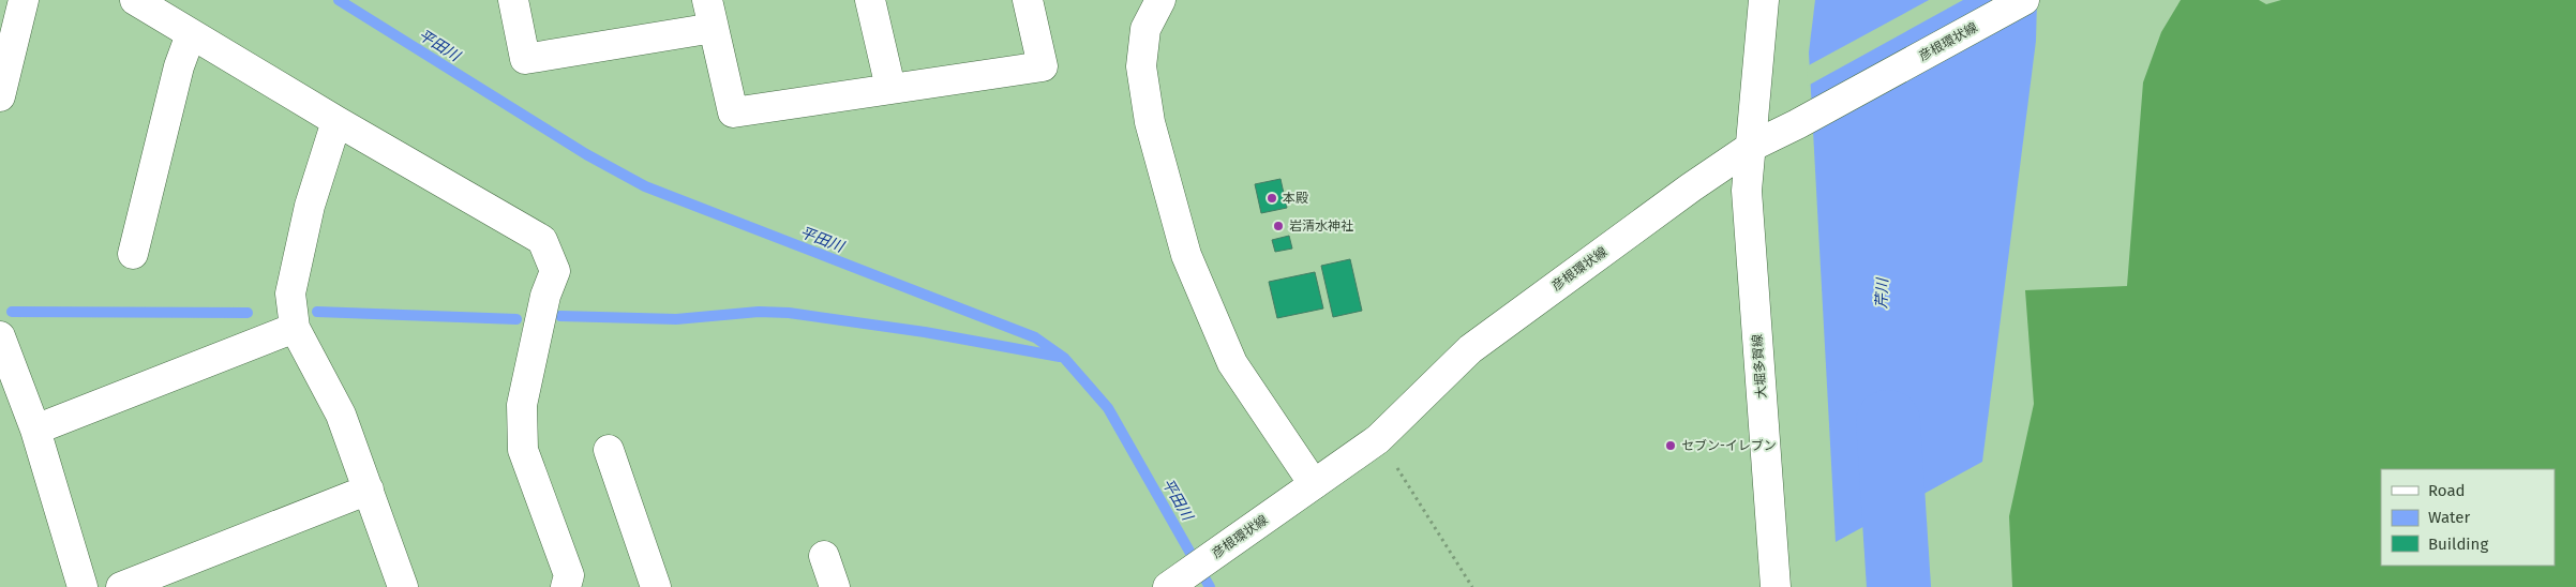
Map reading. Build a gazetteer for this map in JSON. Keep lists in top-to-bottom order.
{
  "streets": {
    "street": ["彦根環状線", "大堀多賀線"]
  },
  "crossings": [
    ["彦根環状線", "大堀多賀線"]
  ],
  "water": ["平田川", "芹川"],
  "places": ["本殿", "岩清水神社", "セブン-イレブン"],
  "legend": ["Road", "Water", "Building"]
}
